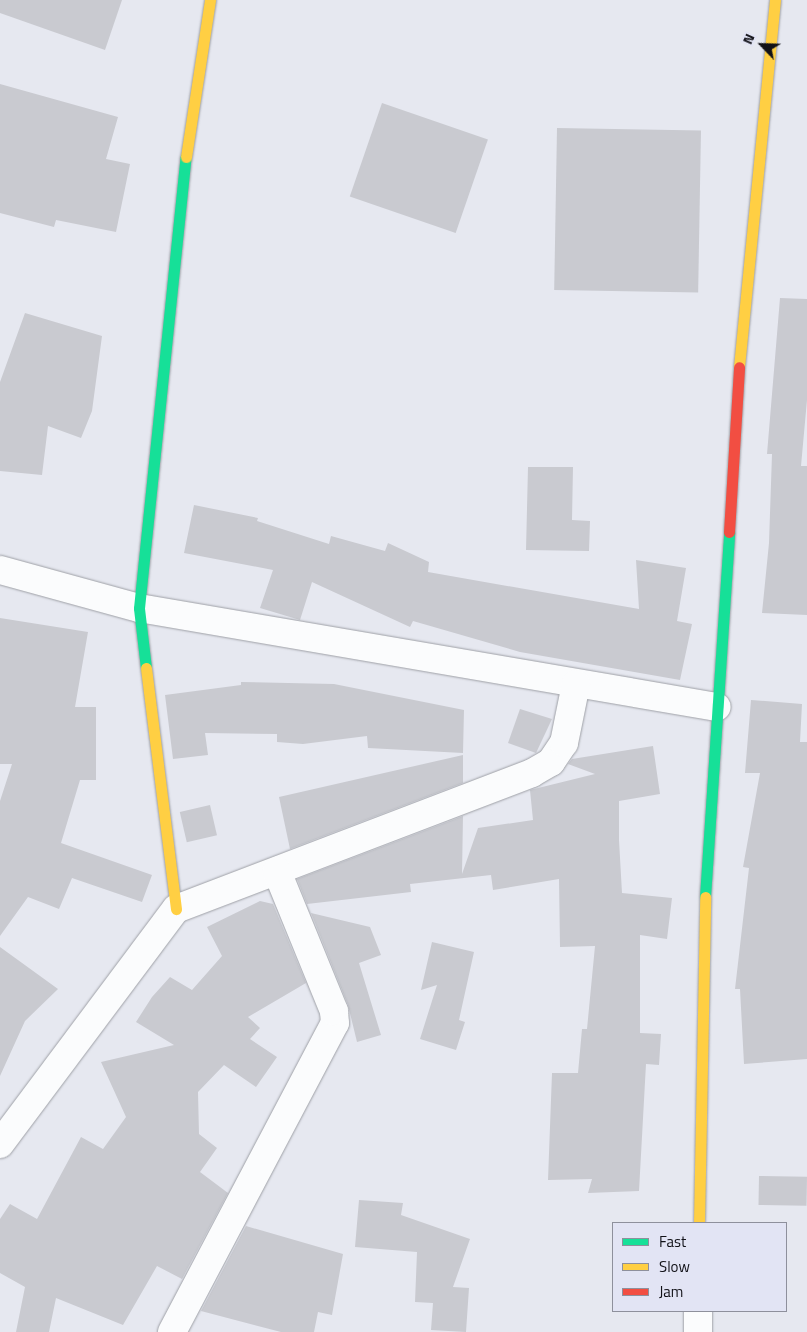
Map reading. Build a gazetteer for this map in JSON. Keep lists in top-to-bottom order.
{
  "legend": ["Fast", "Slow", "Jam"],
  "north": "top left"
}
